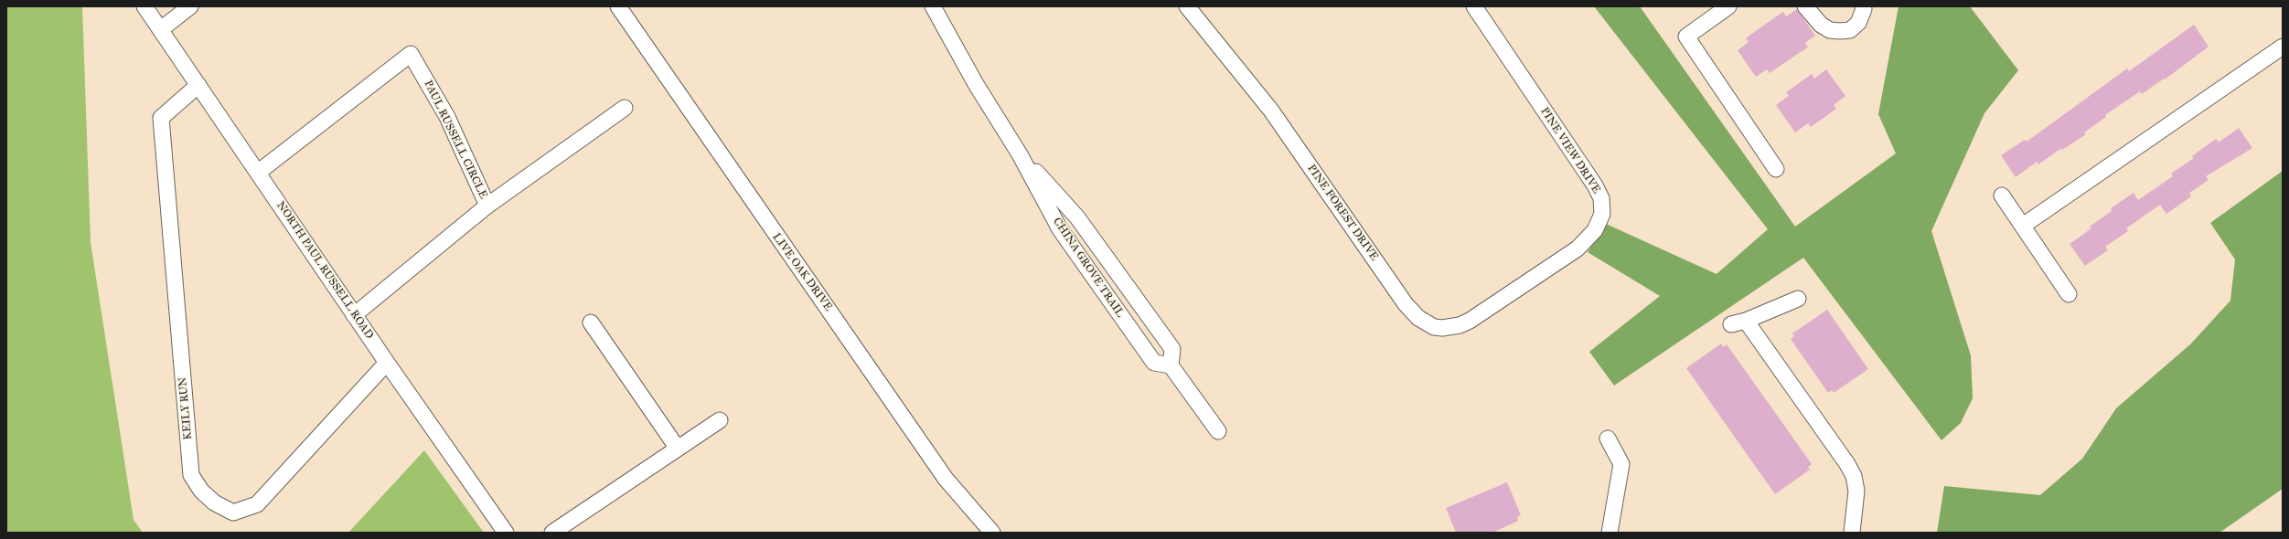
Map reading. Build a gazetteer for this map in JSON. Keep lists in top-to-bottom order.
{
  "streets": {
    "street": [
      "PAUL RUSSELL CIRCLE",
      "PINE VIEW DRIVE",
      "PINE FOREST DRIVE",
      "CHINA GROVE TRAIL",
      "NORTH PAUL RUSSELL ROAD",
      "LIVE OAK DRIVE",
      "KEILY RUN"
    ]
  },
  "crossings": [
    ["PAUL RUSSELL CIRCLE", "NORTH PAUL RUSSELL ROAD"],
    ["PINE VIEW DRIVE", "PINE FOREST DRIVE"],
    ["NORTH PAUL RUSSELL ROAD", "KEILY RUN"]
  ]
}
